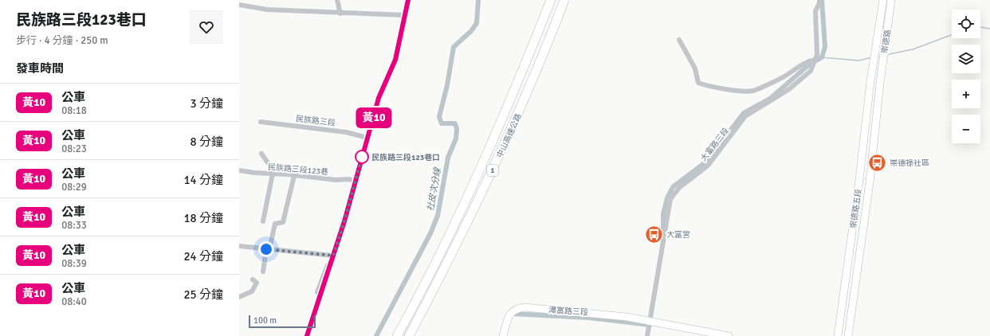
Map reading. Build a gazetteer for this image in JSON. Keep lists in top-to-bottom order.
{
  "streets": {
    "highway": ["中山高速公路", "1"],
    "street": [
      "崇德路",
      "民族路三段",
      "大富路三段",
      "民族路三段123巷",
      "崇德路五段",
      "潭富路三段"
    ]
  },
  "crossings": [
    ["崇德路", "崇德路五段"],
    ["大富路三段", "潭富路三段"]
  ],
  "water": ["社皮次分線"],
  "places": {
    "other": ["民族路三段123巷口"],
    "bus stop": ["崇德祿社區", "大富宮"]
  },
  "lines": ["bus line 黃10"],
  "scale_bar": "100 m",
  "page": {
    "heading": [
      ["民族路三段123巷口", "步行 · 4 分鐘 · 250 m"],
      "發車時間"
    ],
    "on_map": "黃10",
    "map_buttons": ["+", "−"],
    "list": [
      {
        "mark": "黃10",
        "name": "公車",
        "note": "08:18",
        "value": "3 分鐘"
      },
      {
        "mark": "黃10",
        "name": "公車",
        "note": "08:23",
        "value": "8 分鐘"
      },
      {
        "mark": "黃10",
        "name": "公車",
        "note": "08:29",
        "value": "14 分鐘"
      },
      {
        "mark": "黃10",
        "name": "公車",
        "note": "08:33",
        "value": "18 分鐘"
      },
      {
        "mark": "黃10",
        "name": "公車",
        "note": "08:39",
        "value": "24 分鐘"
      },
      {
        "mark": "黃10",
        "name": "公車",
        "note": "08:40",
        "value": "25 分鐘"
      }
    ],
    "scale": "100 m"
  }
}
